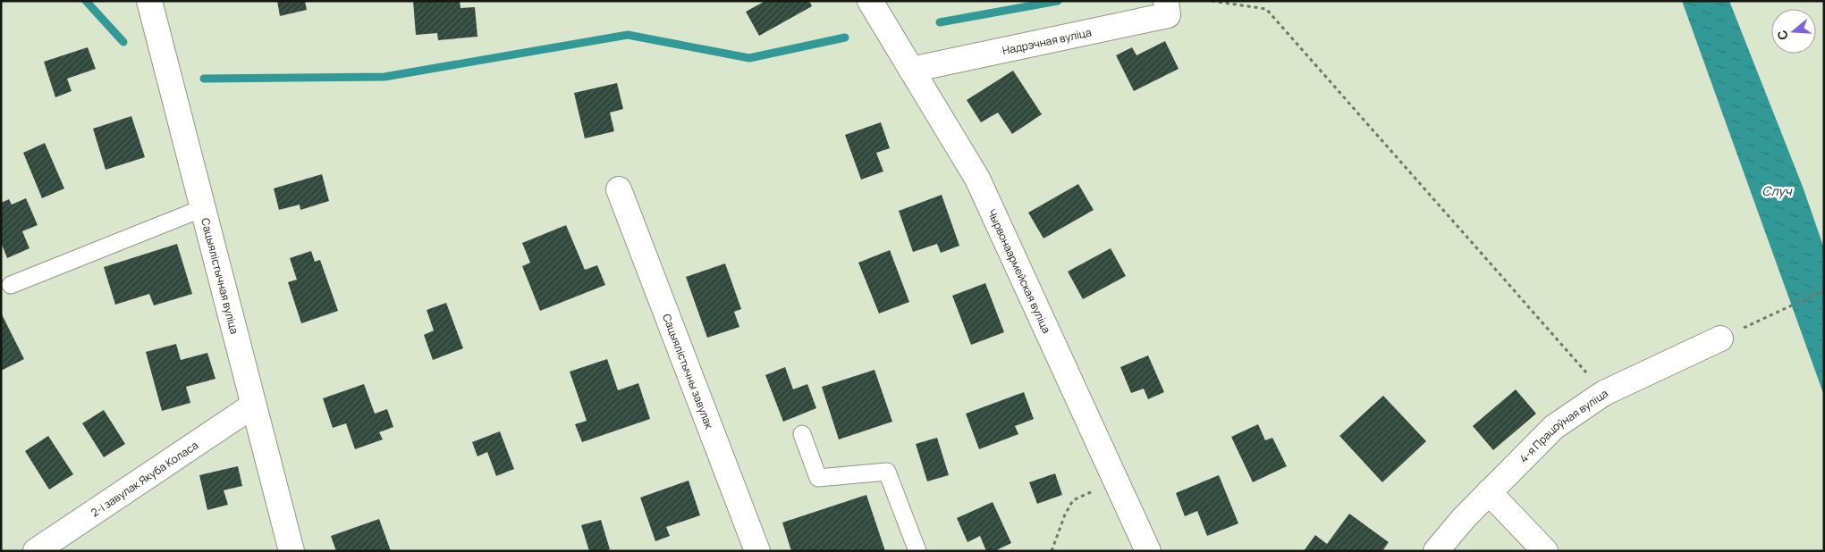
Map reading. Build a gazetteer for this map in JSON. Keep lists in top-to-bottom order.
{
  "streets": {
    "street": [
      "Надрэчная вуліца",
      "Чырвонаармейская вуліца",
      "Сацыялістычная вуліца",
      "Сацыялістычны завулак",
      "4-я Працоўная вуліца",
      "2-і завулак Якуба Коласа"
    ]
  },
  "crossings": [
    ["Надрэчная вуліца", "Чырвонаармейская вуліца"],
    ["Сацыялістычная вуліца", "2-і завулак Якуба Коласа"]
  ],
  "water": ["Случ"],
  "north": "left"
}
